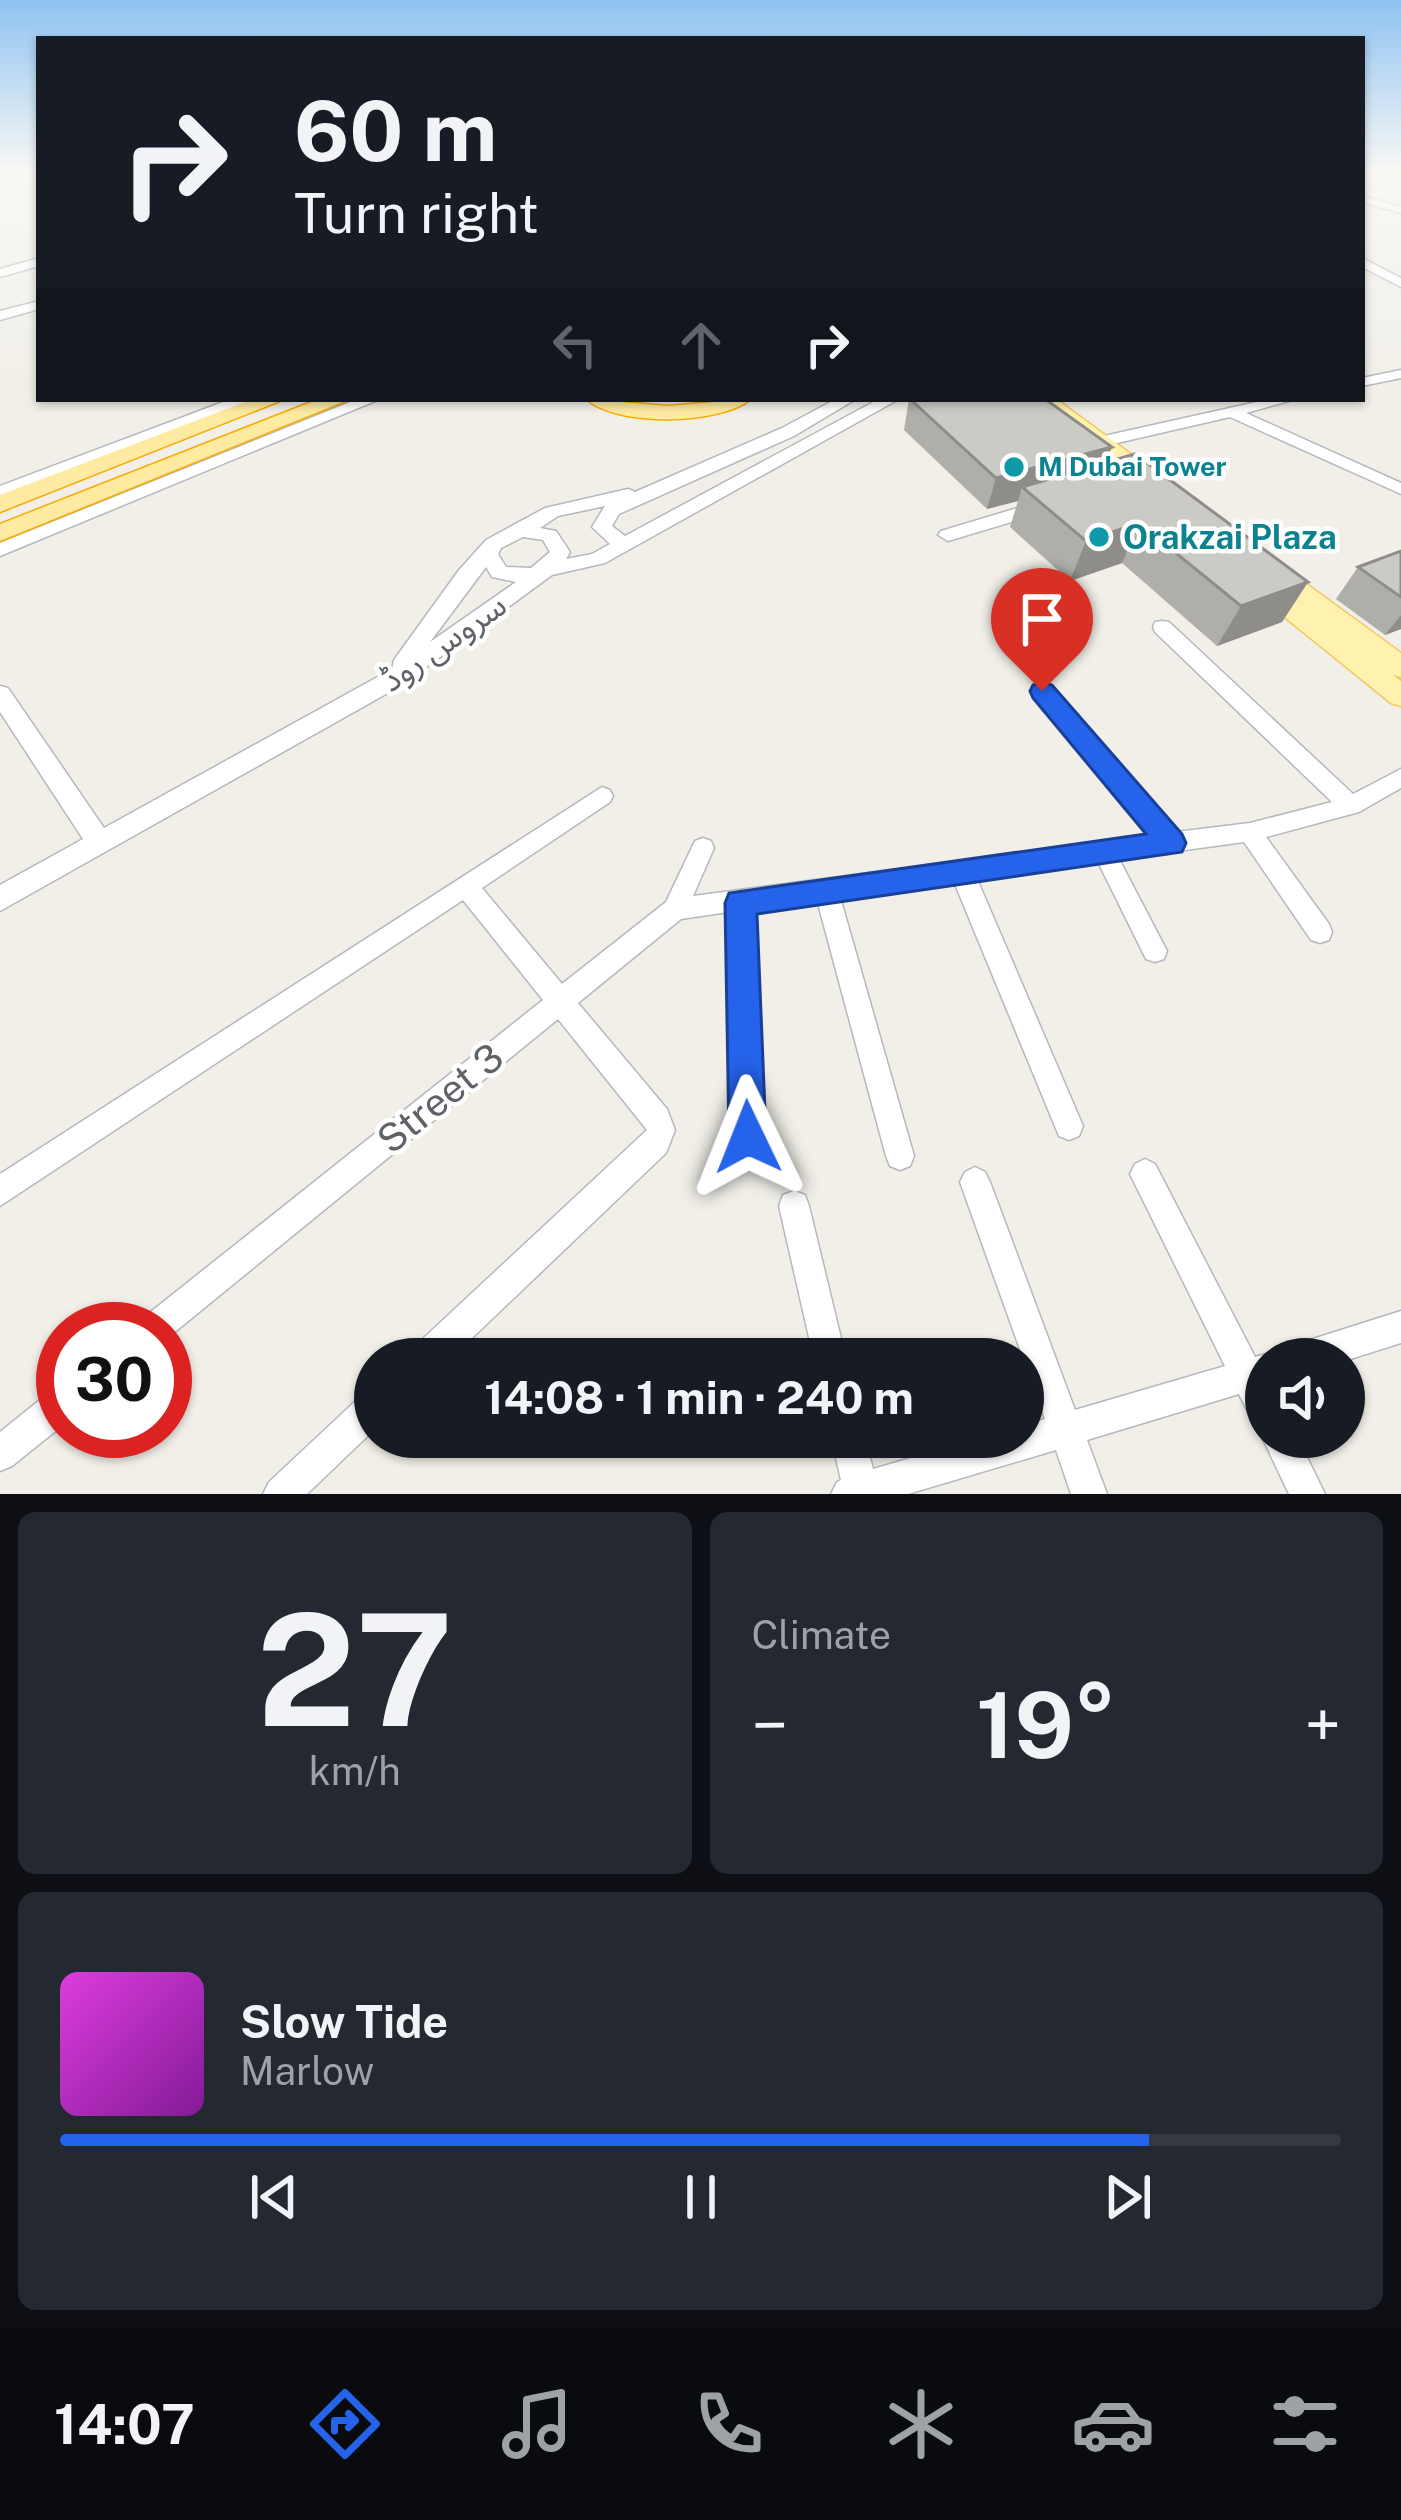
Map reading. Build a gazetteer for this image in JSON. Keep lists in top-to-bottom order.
{
  "streets": {
    "street": ["سروس روڈ", "Street 3"]
  },
  "places": ["M Dubai Tower", "Orakzai Plaza"],
  "page": {
    "turn": ["60 m", "Turn right"],
    "limit": "30",
    "trip": "14:08 · 1 min · 240 m",
    "tile": [
      ["27", "km/h"],
      "Climate"
    ],
    "heat": ["−", "19°", "+"],
    "song": ["Slow Tide", "Marlow"],
    "tabs": "14:07"
  }
}
